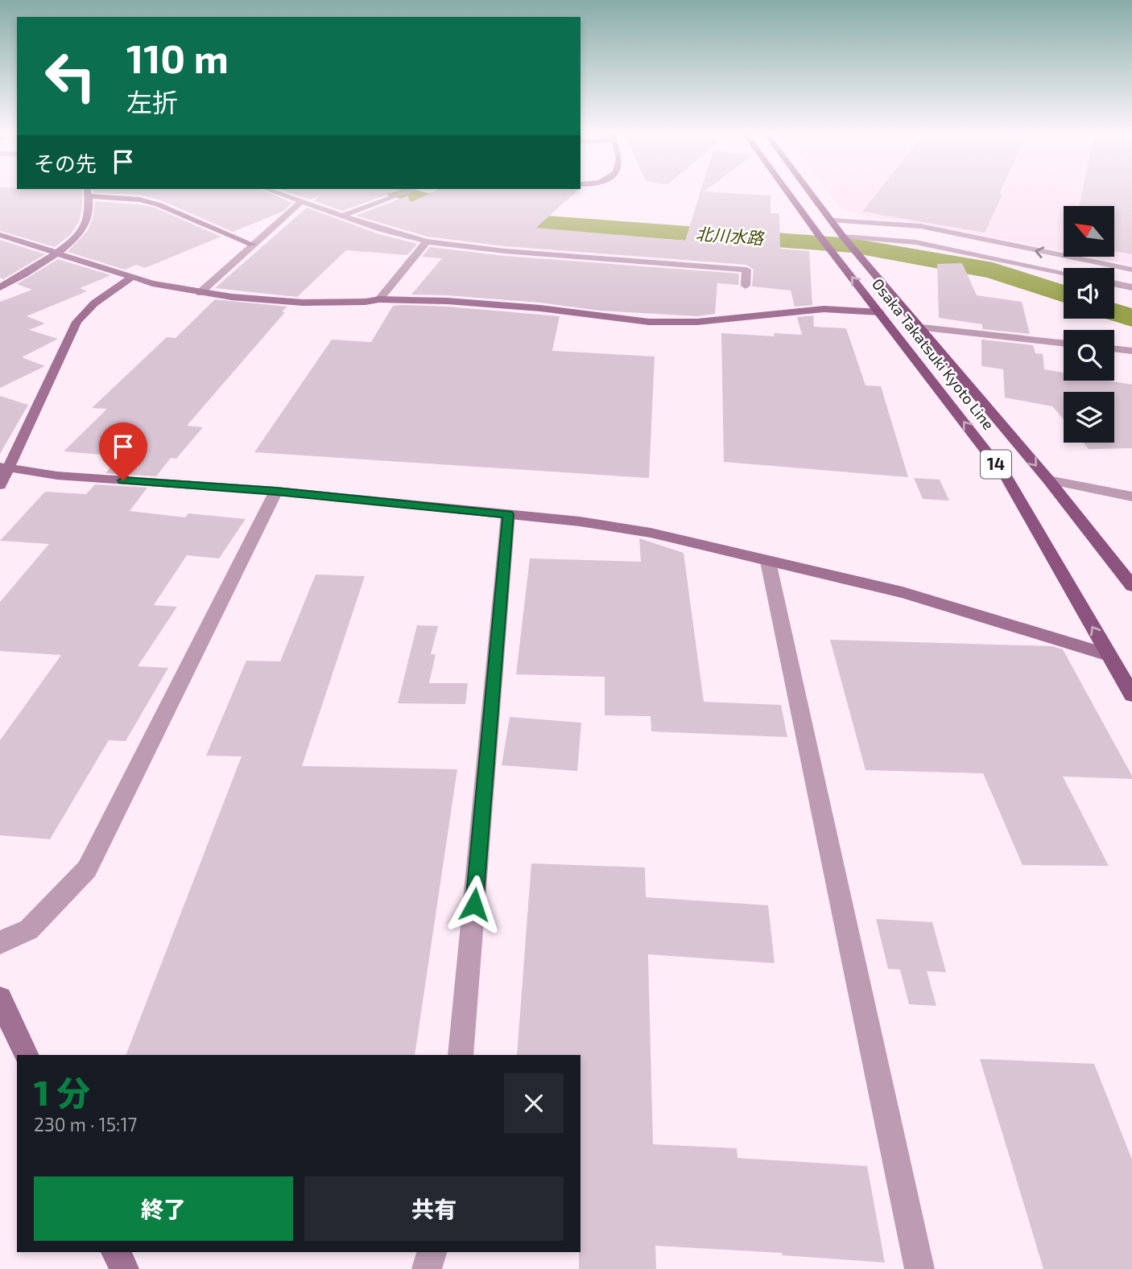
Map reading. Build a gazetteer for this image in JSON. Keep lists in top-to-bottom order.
{
  "streets": {
    "main road": ["Osaka Takatsuki Kyoto Line", "14"]
  },
  "water": ["北川水路"],
  "north": "top left",
  "page": {
    "turn": ["110 m", "左折"],
    "then": "その先",
    "heading": ["1 分", "230 m · 15:17"],
    "buttons": ["終了", "共有"]
  }
}
